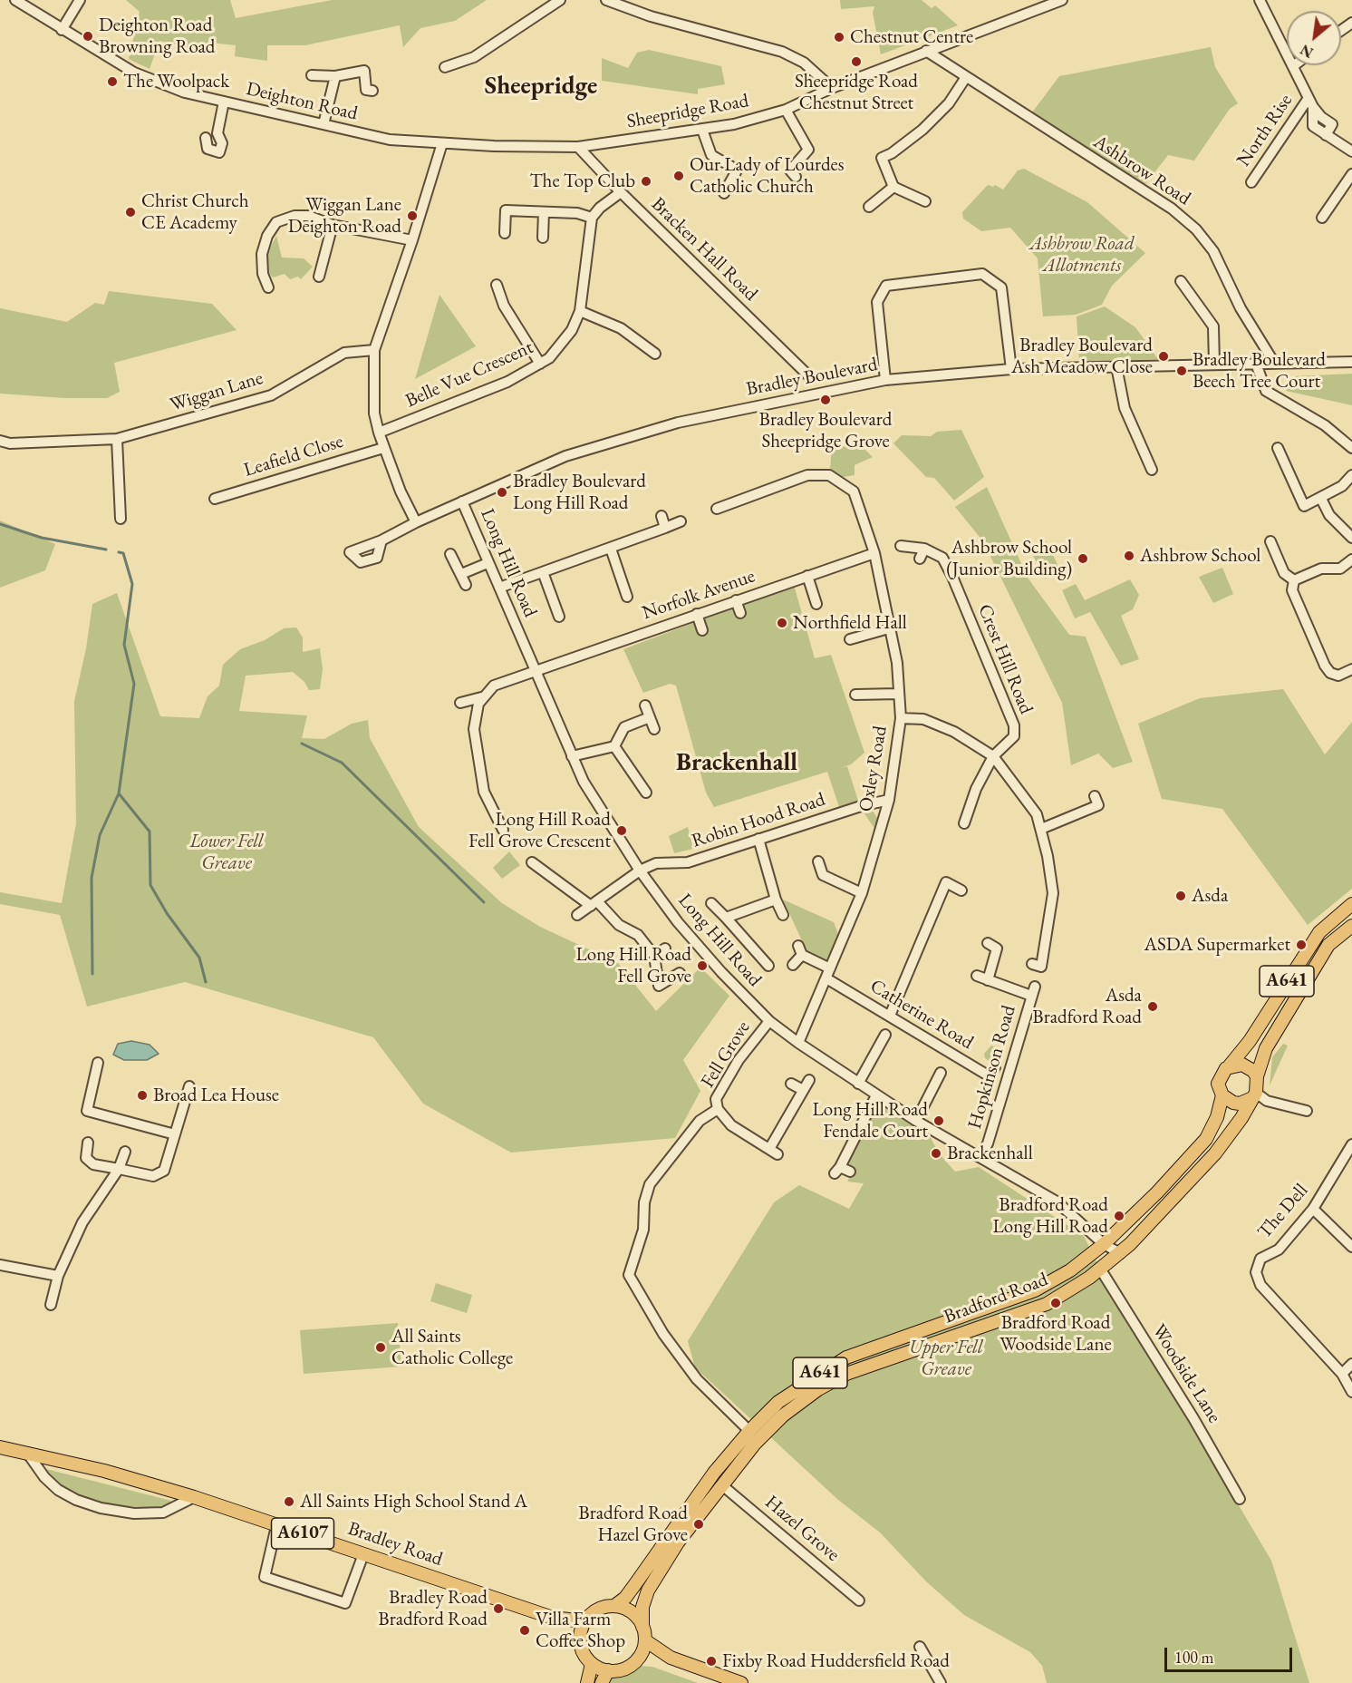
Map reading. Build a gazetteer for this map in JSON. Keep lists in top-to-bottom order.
{
  "streets": {
    "main road": [
      "A641",
      "Bradford Road",
      "A6107",
      "Bradley Road"
    ],
    "street": [
      "Deighton Road",
      "Sheepridge Road",
      "North Rise",
      "Ashbrow Road",
      "Bracken Hall Road",
      "Belle Vue Crescent",
      "Bradley Boulevard",
      "Wiggan Lane",
      "Leafield Close",
      "Long Hill Road",
      "Norfolk Avenue",
      "Crest Hill Road",
      "Oxley Road",
      "Robin Hood Road",
      "Catherine Road",
      "Fell Grove",
      "Hopkinson Road",
      "The Dell",
      "Woodside Lane",
      "Hazel Grove"
    ]
  },
  "crossings": [
    ["Deighton Road", "Sheepridge Road"],
    ["Sheepridge Road", "Ashbrow Road"],
    ["Sheepridge Road", "Bracken Hall Road"],
    ["Ashbrow Road", "Bradley Boulevard"],
    ["Bradley Boulevard", "Long Hill Road"],
    ["Long Hill Road", "Norfolk Avenue"],
    ["Long Hill Road", "Oxley Road"],
    ["Long Hill Road", "Robin Hood Road"],
    ["Long Hill Road", "Fell Grove"],
    ["Long Hill Road", "Hopkinson Road"],
    ["Long Hill Road", "Bradford Road"],
    ["Norfolk Avenue", "Oxley Road"],
    ["Oxley Road", "Robin Hood Road"],
    ["Oxley Road", "Catherine Road"],
    ["A641", "Bradford Road"],
    ["A641", "Bradley Road"],
    ["Fell Grove", "Bradford Road"],
    ["Bradford Road", "Woodside Lane"],
    ["Bradford Road", "Hazel Grove"],
    ["Bradford Road", "Bradley Road"]
  ],
  "districts": ["Sheepridge", "Brackenhall"],
  "parks": ["Ashbrow Road Allotments", "Lower Fell Greave", "Upper Fell Greave"],
  "places": [
    "Deighton Road Browning Road",
    "Chestnut Centre",
    "Sheepridge Road Chestnut Street",
    "The Woolpack",
    "Our Lady of Lourdes Catholic Church",
    "The Top Club",
    "Christ Church CE Academy",
    "Wiggan Lane Deighton Road",
    "Bradley Boulevard Ash Meadow Close",
    "Bradley Boulevard Beech Tree Court",
    "Bradley Boulevard Sheepridge Grove",
    "Bradley Boulevard Long Hill Road",
    "Ashbrow School",
    "Ashbrow School (Junior Building)",
    "Northfield Hall",
    "Long Hill Road Fell Grove Crescent",
    "Asda",
    "ASDA Supermarket",
    "Long Hill Road Fell Grove",
    "Asda Bradford Road",
    "Broad Lea House",
    "Long Hill Road Fendale Court",
    "Brackenhall",
    "Bradford Road Long Hill Road",
    "Bradford Road Woodside Lane",
    "All Saints Catholic College",
    "All Saints High School Stand A",
    "Bradford Road Hazel Grove",
    "Bradley Road Bradford Road",
    "Villa Farm Coffee Shop",
    "Fixby Road Huddersfield Road"
  ],
  "scale_bar": "100 m",
  "north": "bottom left"
}
